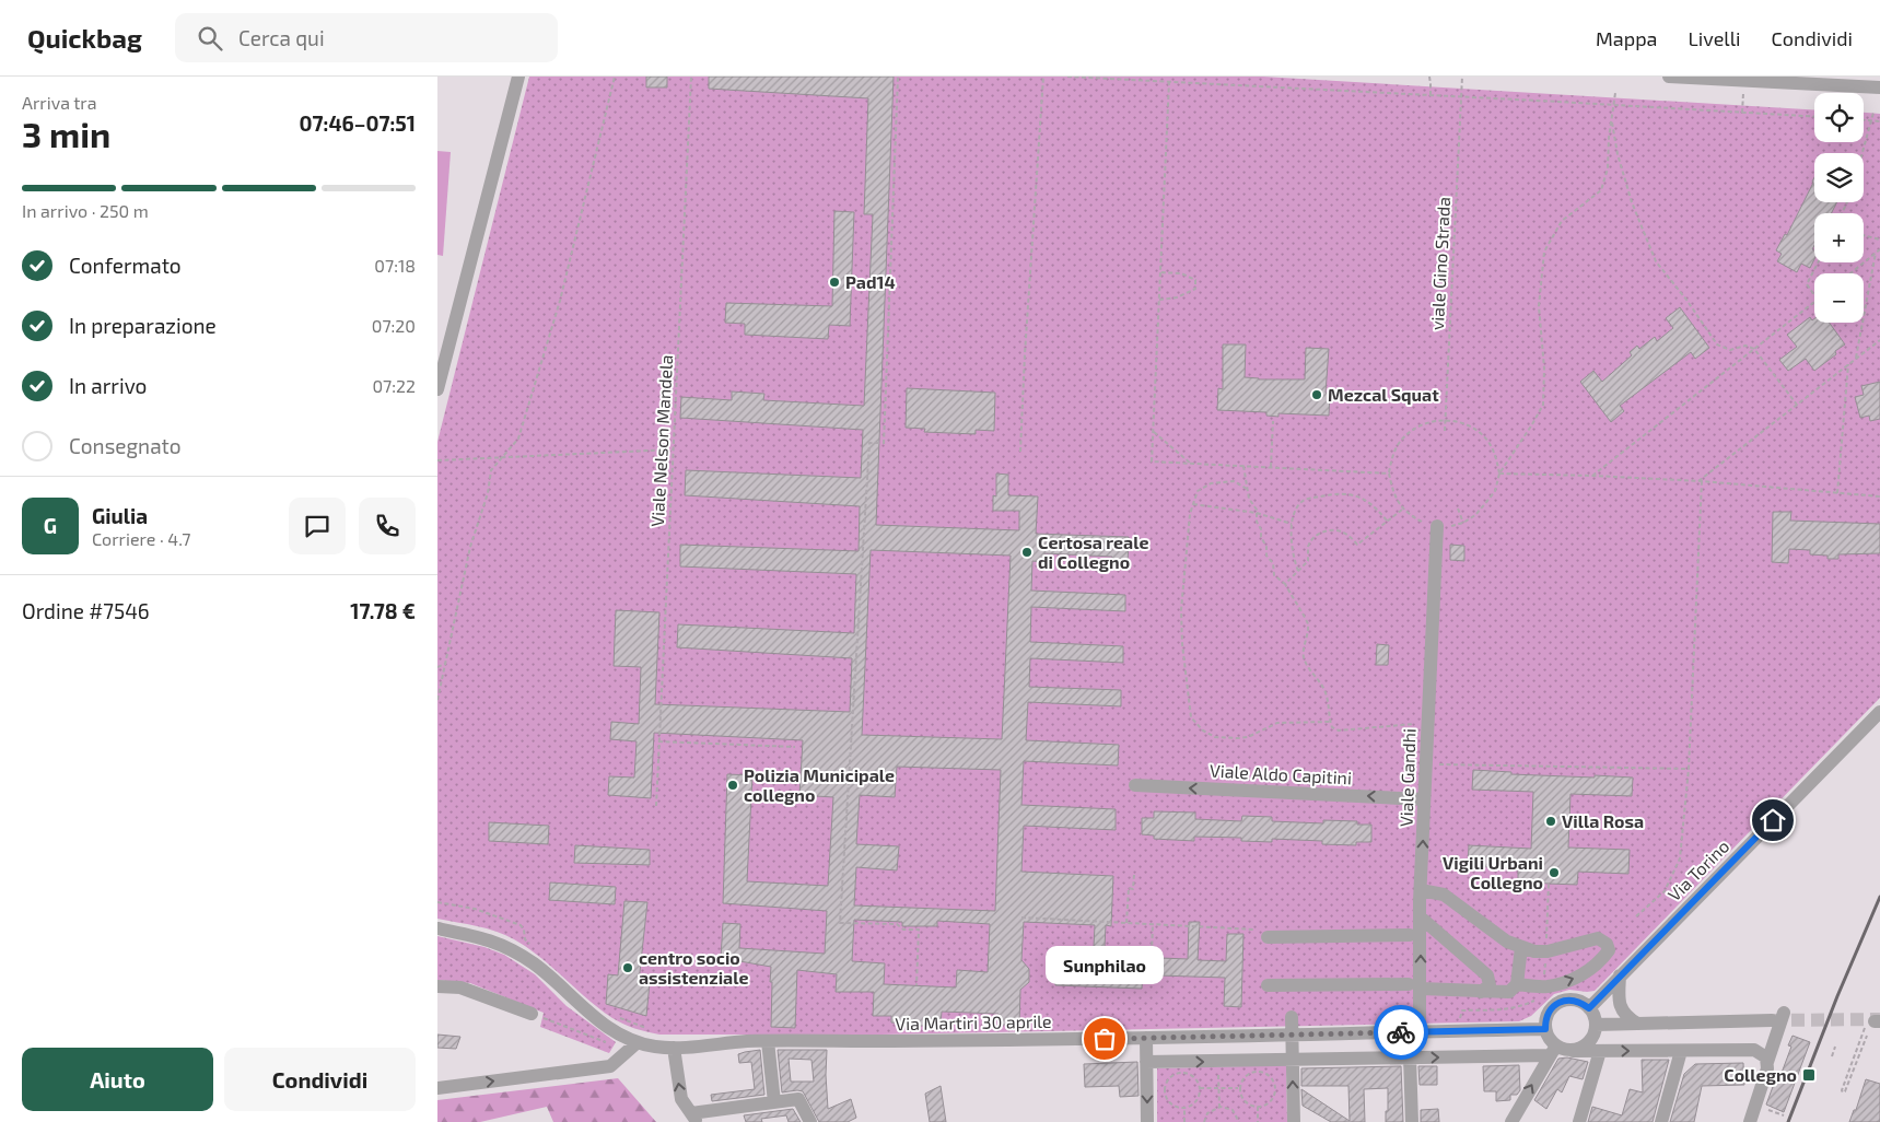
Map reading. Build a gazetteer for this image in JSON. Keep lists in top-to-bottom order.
{
  "streets": {
    "street": [
      "Viale Aldo Capitini",
      "Viale Gandhi",
      "Via Torino",
      "Via Martiri 30 aprile"
    ],
    "path": ["viale Gino Strada", "Viale Nelson Mandela"]
  },
  "crossings": [
    ["viale Gino Strada", "Viale Gandhi"],
    ["Viale Aldo Capitini", "Viale Gandhi"],
    ["Viale Gandhi", "Via Martiri 30 aprile"],
    ["Via Torino", "Via Martiri 30 aprile"]
  ],
  "one_way": ["Viale Aldo Capitini"],
  "places": {
    "other": [
      "Pad14",
      "Mezcal Squat",
      "Certosa reale di Collegno",
      "Polizia Municipale collegno",
      "Villa Rosa",
      "Vigili Urbani Collegno",
      "centro socio assistenziale",
      "Sunphilao"
    ],
    "transit": ["Collegno"]
  },
  "page": {
    "header": "Quickbag",
    "search": "Cerca qui",
    "nav": ["Mappa", "Livelli", "Condividi"],
    "heading": ["3 min", "Arriva tra", "07:46–07:51"],
    "panel": [
      "Giulia",
      "Corriere · 4.7",
      "Ordine #7546",
      "17.78 €"
    ],
    "map_buttons": ["+", "−"],
    "bar": "In arrivo · 250 m",
    "list": [
      ["Confermato", "07:18"],
      ["In preparazione", "07:20"],
      ["In arrivo", "07:22"],
      "Consegnato"
    ],
    "round": "G",
    "bubble": "Sunphilao",
    "buttons": ["Aiuto", "Condividi"]
  }
}
